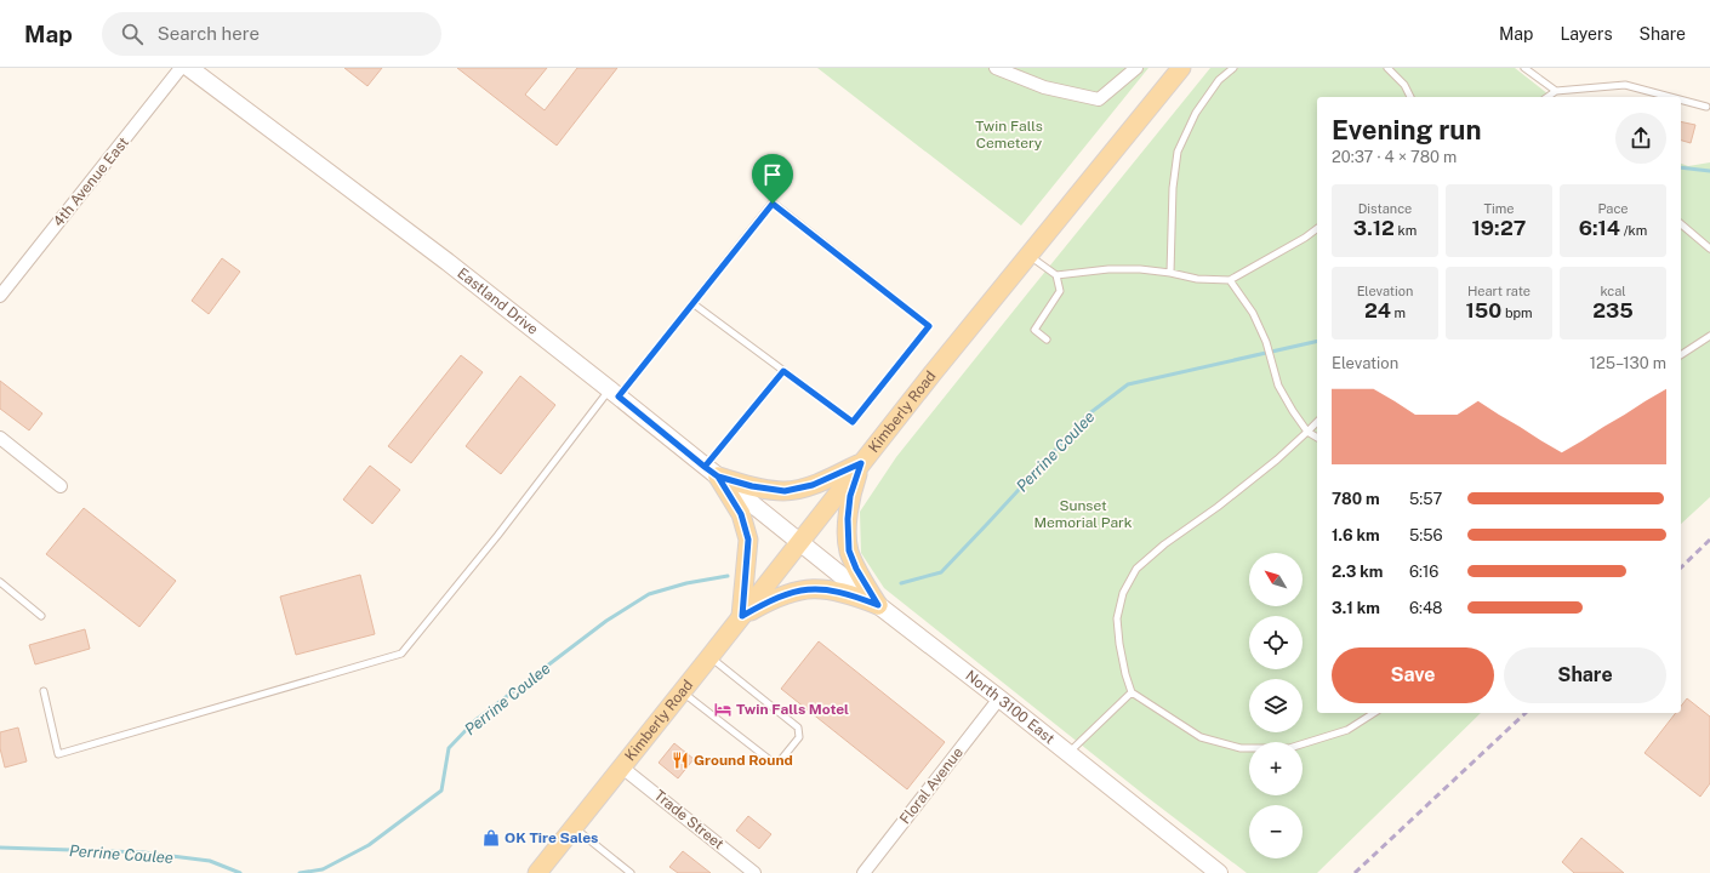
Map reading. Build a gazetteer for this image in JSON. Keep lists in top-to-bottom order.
{
  "streets": {
    "main road": ["Eastland Drive", "Kimberly Road", "North 3100 East"],
    "street": ["4th Avenue East", "Floral Avenue", "Trade Street"]
  },
  "crossings": [
    ["Eastland Drive", "Kimberly Road"],
    ["Eastland Drive", "North 3100 East"],
    ["Kimberly Road", "North 3100 East"],
    ["Kimberly Road", "Trade Street"],
    ["North 3100 East", "Floral Avenue"]
  ],
  "water": ["Perrine Coulee"],
  "parks": ["Twin Falls Cemetery", "Sunset Memorial Park"],
  "places": {
    "hotel": ["Twin Falls Motel"],
    "restaurant": ["Ground Round"],
    "shop": ["OK Tire Sales"]
  },
  "north": "top left",
  "page": {
    "header": "Map",
    "search": "Search here",
    "nav": ["Map", "Layers", "Share"],
    "heading": ["Evening run", "20:37 · 4 × 780 m"],
    "stats": [
      ["Distance", "3.12 km"],
      ["Time", "19:27"],
      ["Pace", "6:14 /km"],
      ["Elevation", "24 m"],
      ["Heart rate", "150 bpm"],
      ["kcal", "235"]
    ],
    "chart": ["Elevation", "125–130 m"],
    "list": [
      {
        "name": "780 m",
        "note": "5:57"
      },
      {
        "name": "1.6 km",
        "note": "5:56"
      },
      {
        "name": "2.3 km",
        "note": "6:16"
      },
      {
        "name": "3.1 km",
        "note": "6:48"
      }
    ],
    "map_buttons": ["+", "−"],
    "buttons": ["Save", "Share"]
  }
}
